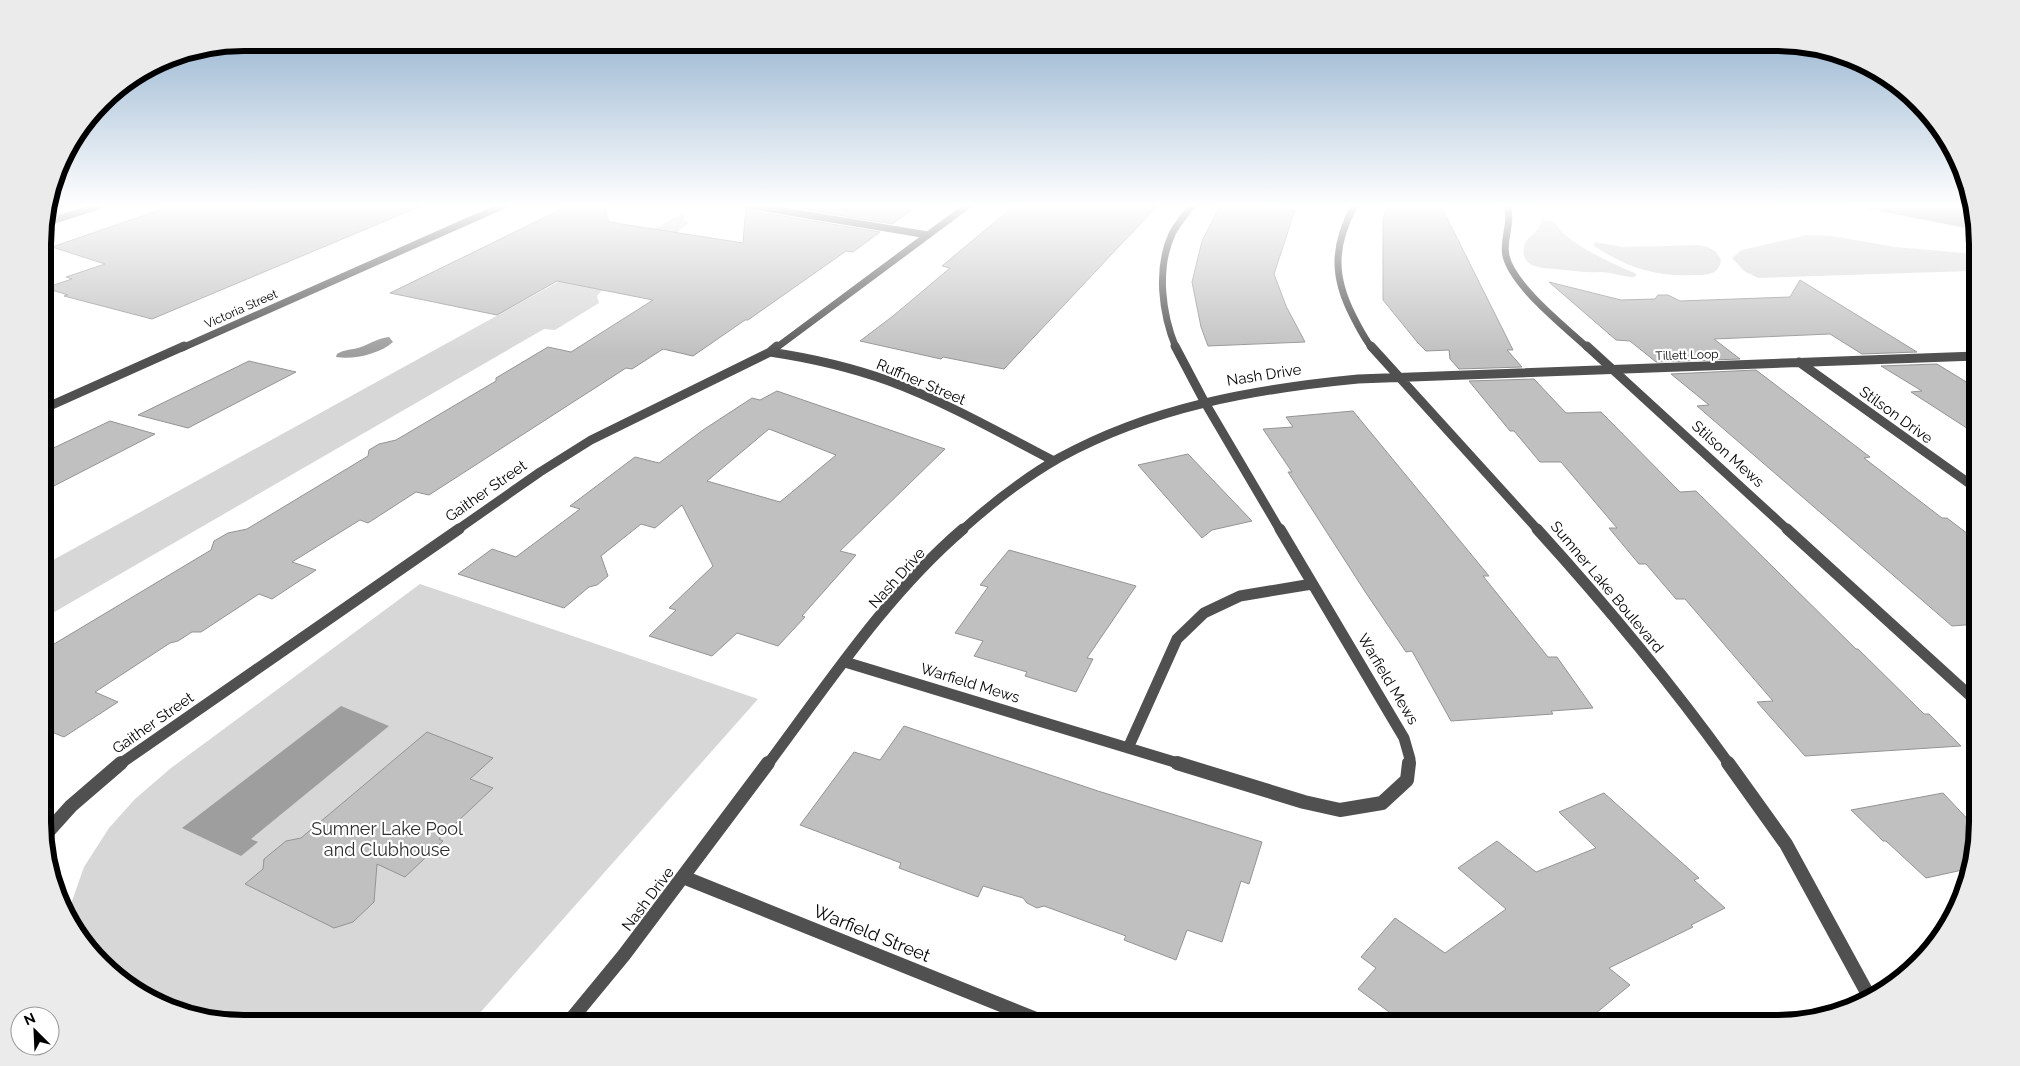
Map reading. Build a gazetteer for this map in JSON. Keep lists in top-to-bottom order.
{
  "streets": {
    "street": [
      "Victoria Street",
      "Tillett Loop",
      "Nash Drive",
      "Ruffner Street",
      "Stilson Drive",
      "Stilson Mews",
      "Gaither Street",
      "Sumner Lake Boulevard",
      "Warfield Mews",
      "Warfield Street"
    ]
  },
  "crossings": [
    ["Tillett Loop", "Nash Drive"],
    ["Tillett Loop", "Stilson Drive"],
    ["Tillett Loop", "Stilson Mews"],
    ["Tillett Loop", "Sumner Lake Boulevard"],
    ["Nash Drive", "Ruffner Street"],
    ["Nash Drive", "Sumner Lake Boulevard"],
    ["Nash Drive", "Warfield Mews"],
    ["Nash Drive", "Warfield Street"],
    ["Ruffner Street", "Gaither Street"]
  ],
  "parks": ["Sumner Lake Pool and Clubhouse"],
  "north": "top left"
}
